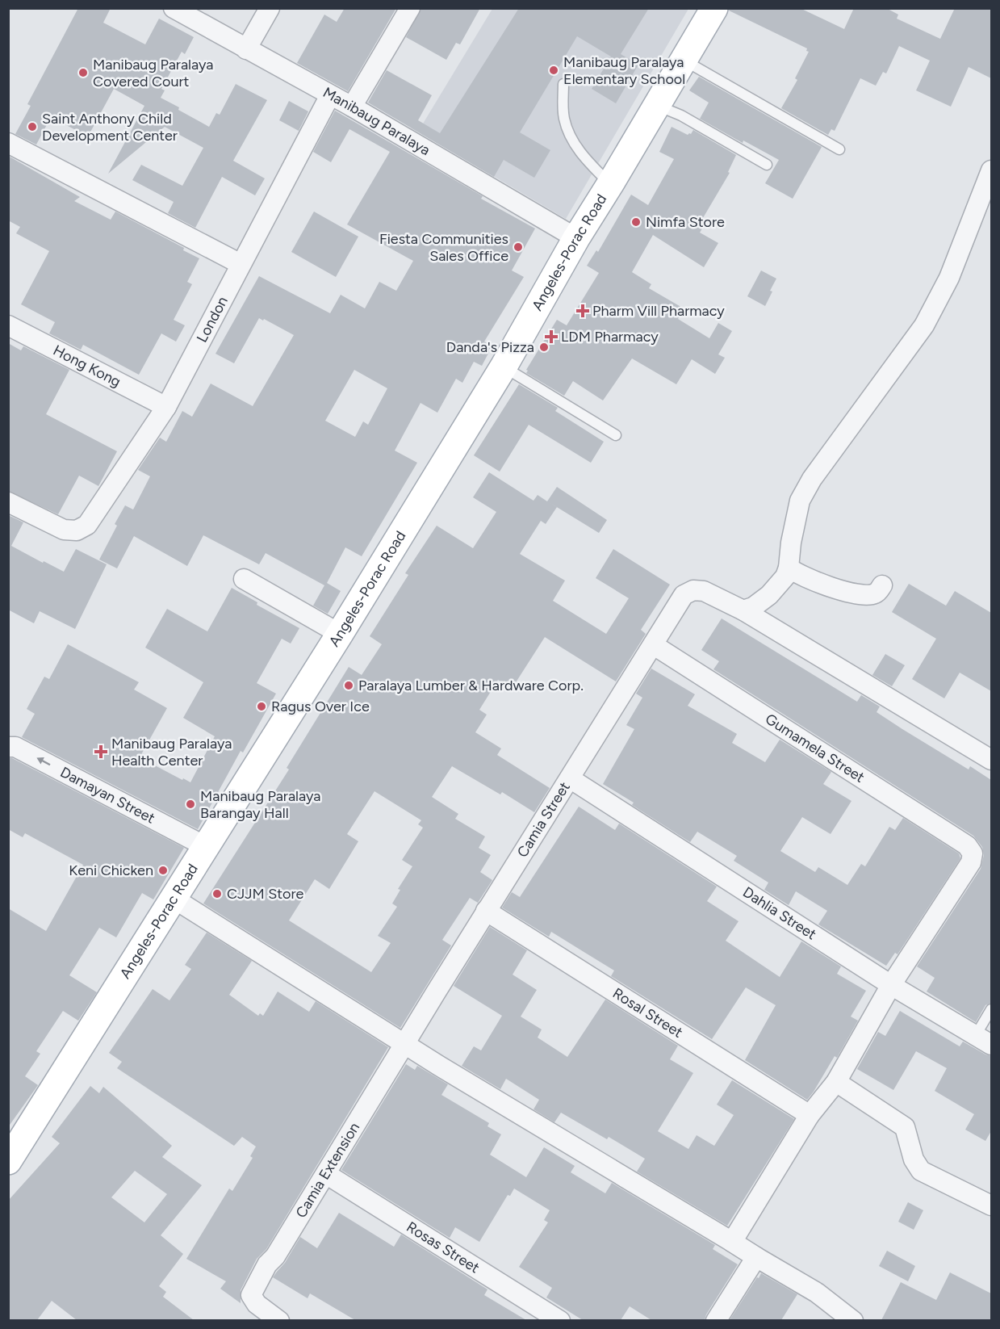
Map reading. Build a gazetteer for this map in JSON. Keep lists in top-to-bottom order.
{
  "streets": {
    "main road": ["Angeles-Porac Road"],
    "street": [
      "Manibaug Paralaya",
      "London",
      "Hong Kong",
      "Gumamela Street",
      "Damayan Street",
      "Camia Street",
      "Dahlia Street",
      "Rosal Street",
      "Camia Extension",
      "Rosas Street"
    ]
  },
  "crossings": [
    ["Manibaug Paralaya", "Angeles-Porac Road"],
    ["Manibaug Paralaya", "London"],
    ["Angeles-Porac Road", "Damayan Street"],
    ["London", "Hong Kong"],
    ["Gumamela Street", "Camia Street"],
    ["Gumamela Street", "Dahlia Street"],
    ["Camia Street", "Dahlia Street"],
    ["Camia Street", "Rosal Street"],
    ["Camia Street", "Camia Extension"],
    ["Camia Extension", "Rosas Street"]
  ],
  "one_way": ["Damayan Street"],
  "places": {
    "other": [
      "Manibaug Paralaya Elementary School",
      "Manibaug Paralaya Covered Court",
      "Saint Anthony Child Development Center",
      "Nimfa Store",
      "Fiesta Communities Sales Office",
      "Danda's Pizza",
      "Paralaya Lumber & Hardware Corp.",
      "Ragus Over Ice",
      "Manibaug Paralaya Barangay Hall",
      "Keni Chicken",
      "CJJM Store"
    ],
    "health": ["Pharm Vill Pharmacy", "LDM Pharmacy", "Manibaug Paralaya Health Center"]
  }
}
